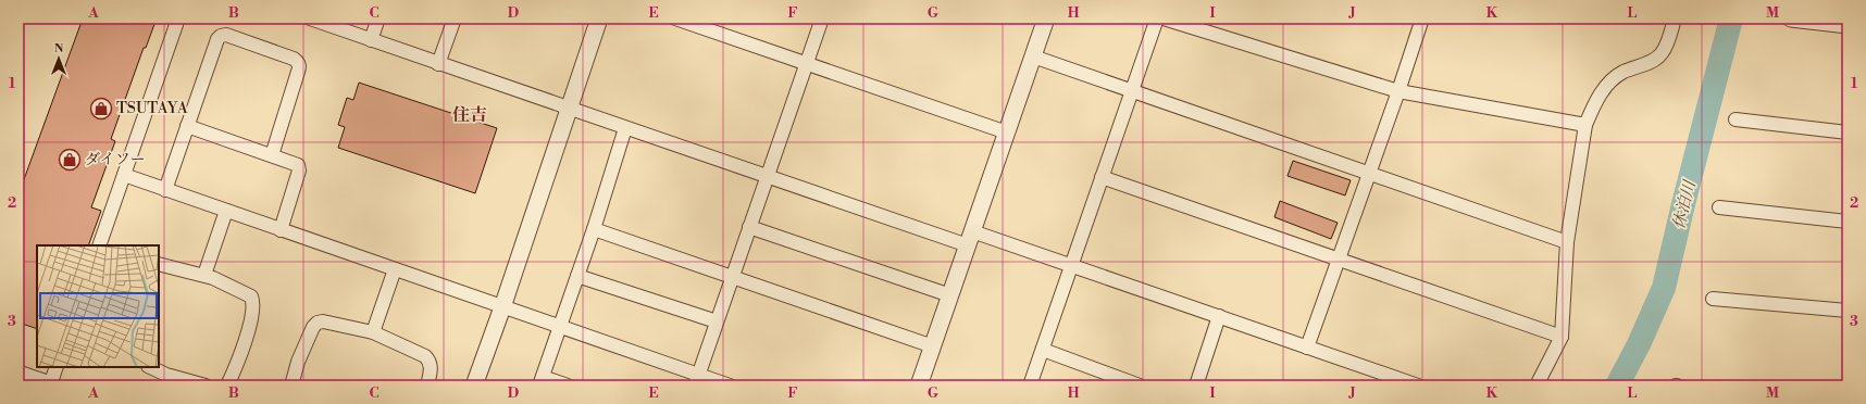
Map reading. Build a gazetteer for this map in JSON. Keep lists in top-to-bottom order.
{
  "districts": ["住吉"],
  "water": ["休泊川"],
  "places": {
    "shop": ["TSUTAYA", "ダイソー"]
  },
  "north": "top",
  "grid": {
    "columns": [
      "A",
      "B",
      "C",
      "D",
      "E",
      "F",
      "G",
      "H",
      "I",
      "J",
      "K",
      "L",
      "M"
    ],
    "rows": ["1", "2", "3"]
  }
}
